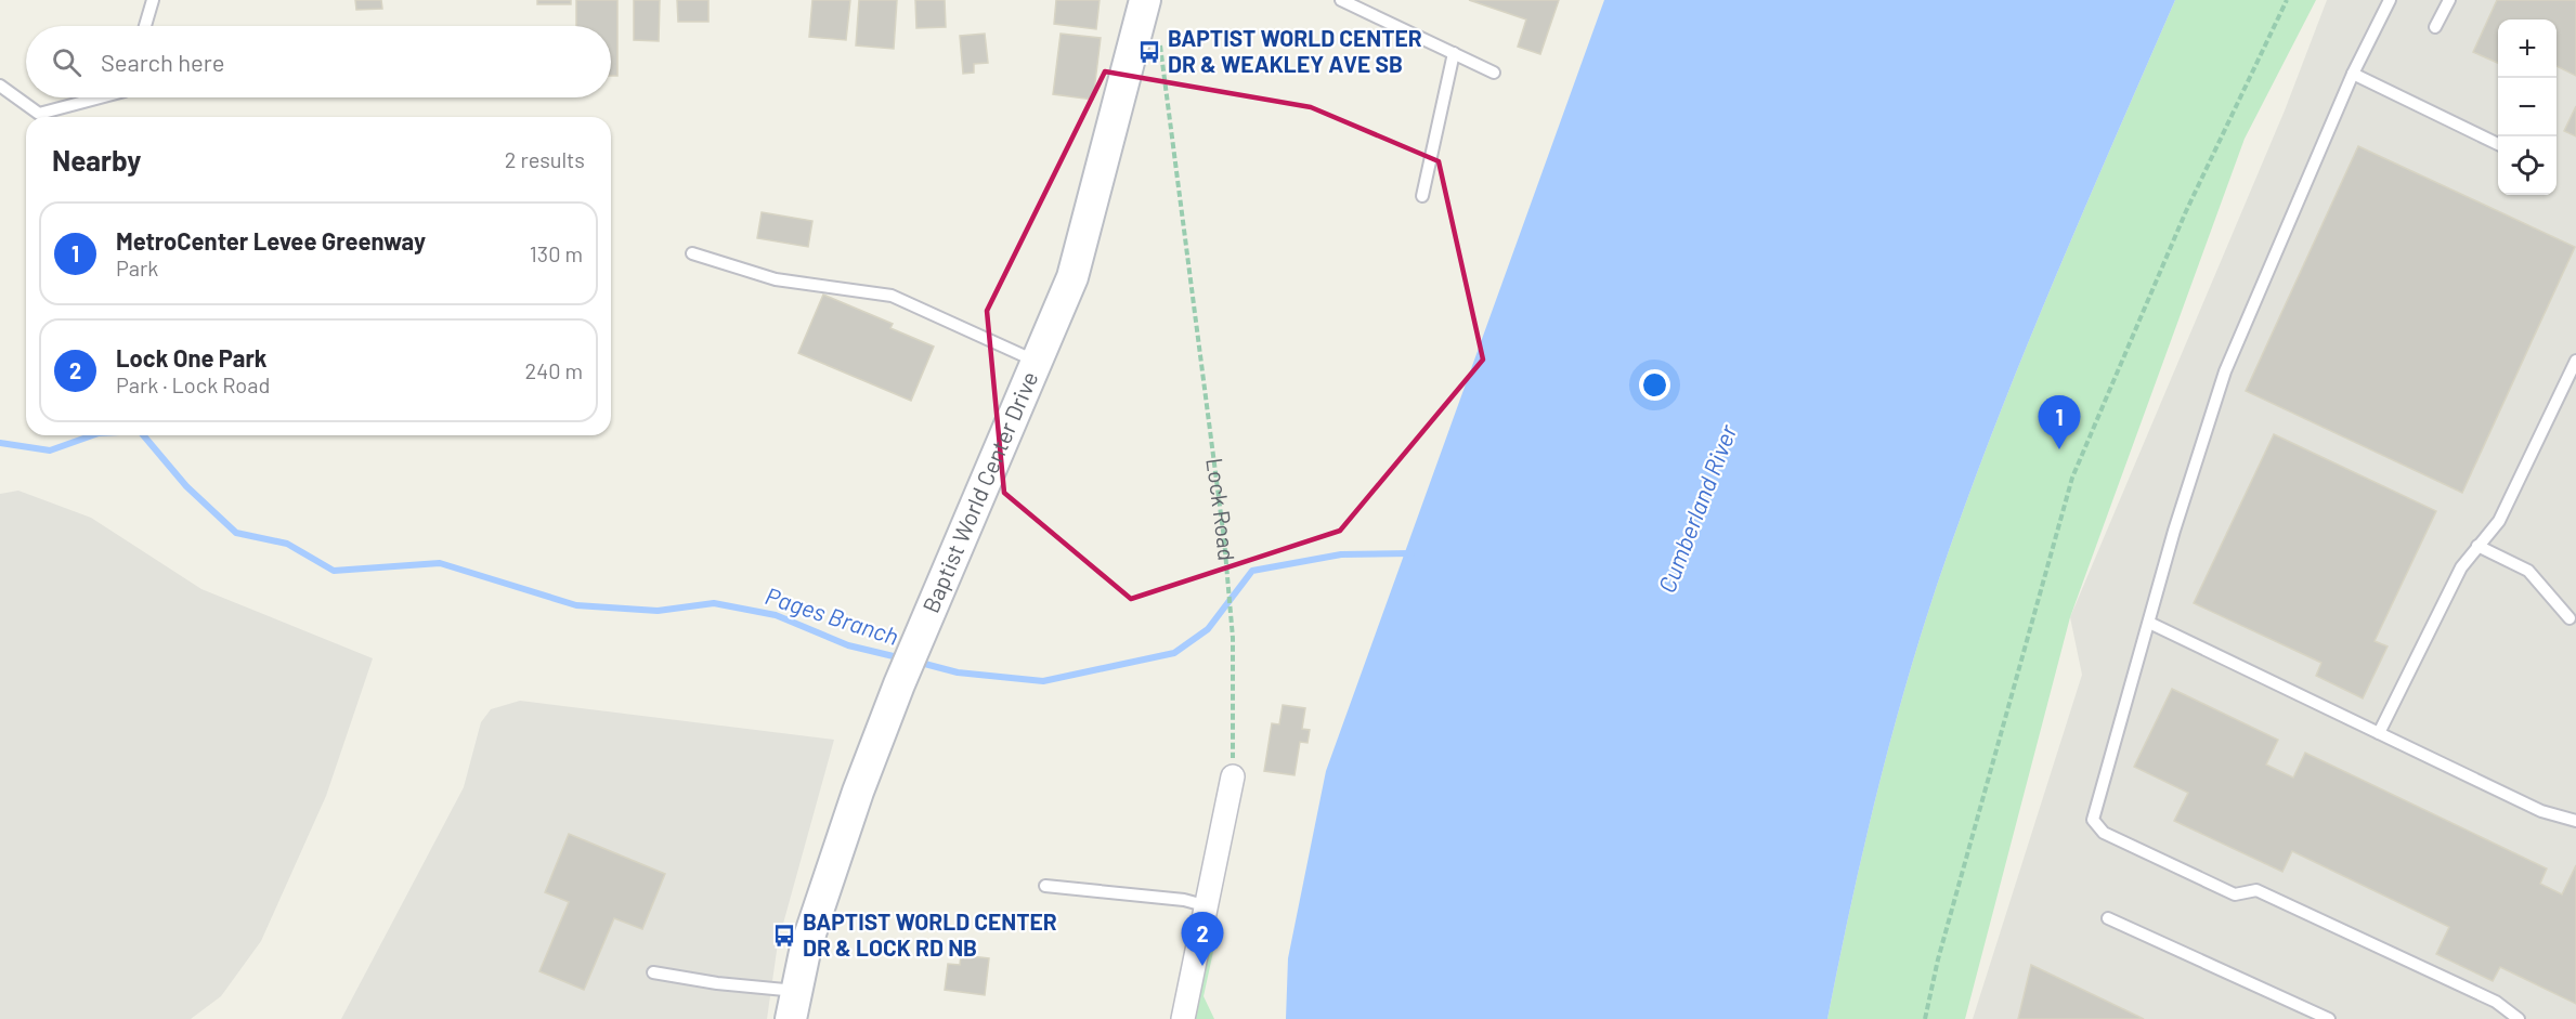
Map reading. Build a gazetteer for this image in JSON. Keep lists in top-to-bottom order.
{
  "streets": {
    "street": ["Baptist World Center Drive"],
    "path": ["Lock Road"]
  },
  "water": ["Cumberland River", "Pages Branch"],
  "places": {
    "bus stop": ["BAPTIST WORLD CENTER DR & WEAKLEY AVE SB", "BAPTIST WORLD CENTER DR & LOCK RD NB"]
  },
  "page": {
    "map_buttons": ["+", "−"],
    "search": "Search here",
    "heading": ["Nearby", "2 results"],
    "list": [
      {
        "mark": "1",
        "name": "MetroCenter Levee Greenway",
        "note": "Park",
        "value": "130 m"
      },
      {
        "mark": "2",
        "name": "Lock One Park",
        "note": "Park · Lock Road",
        "value": "240 m"
      }
    ],
    "pins": ["1", "2"]
  }
}
